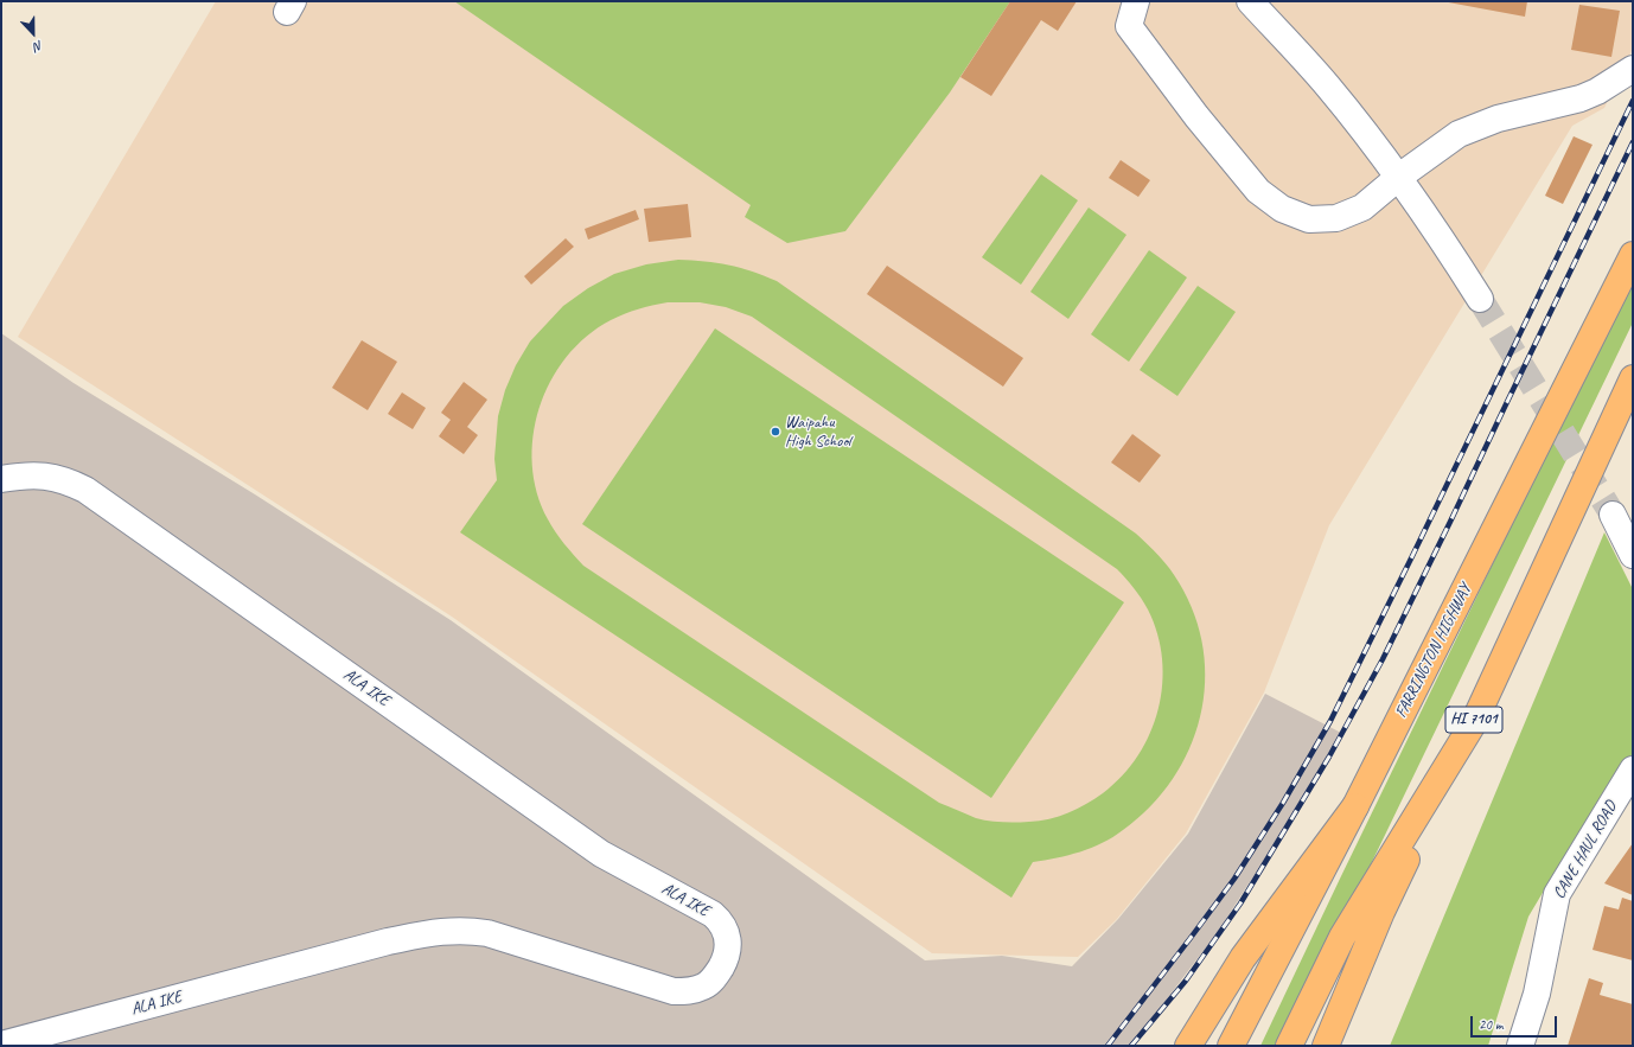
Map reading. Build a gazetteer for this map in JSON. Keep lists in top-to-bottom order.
{
  "streets": {
    "main road": ["FARRINGTON HIGHWAY", "HI 7101"],
    "lane": ["ALA IKE", "CANE HAUL ROAD"]
  },
  "places": ["Waipahu High School"],
  "scale_bar": "20 m",
  "north": "bottom"
}
